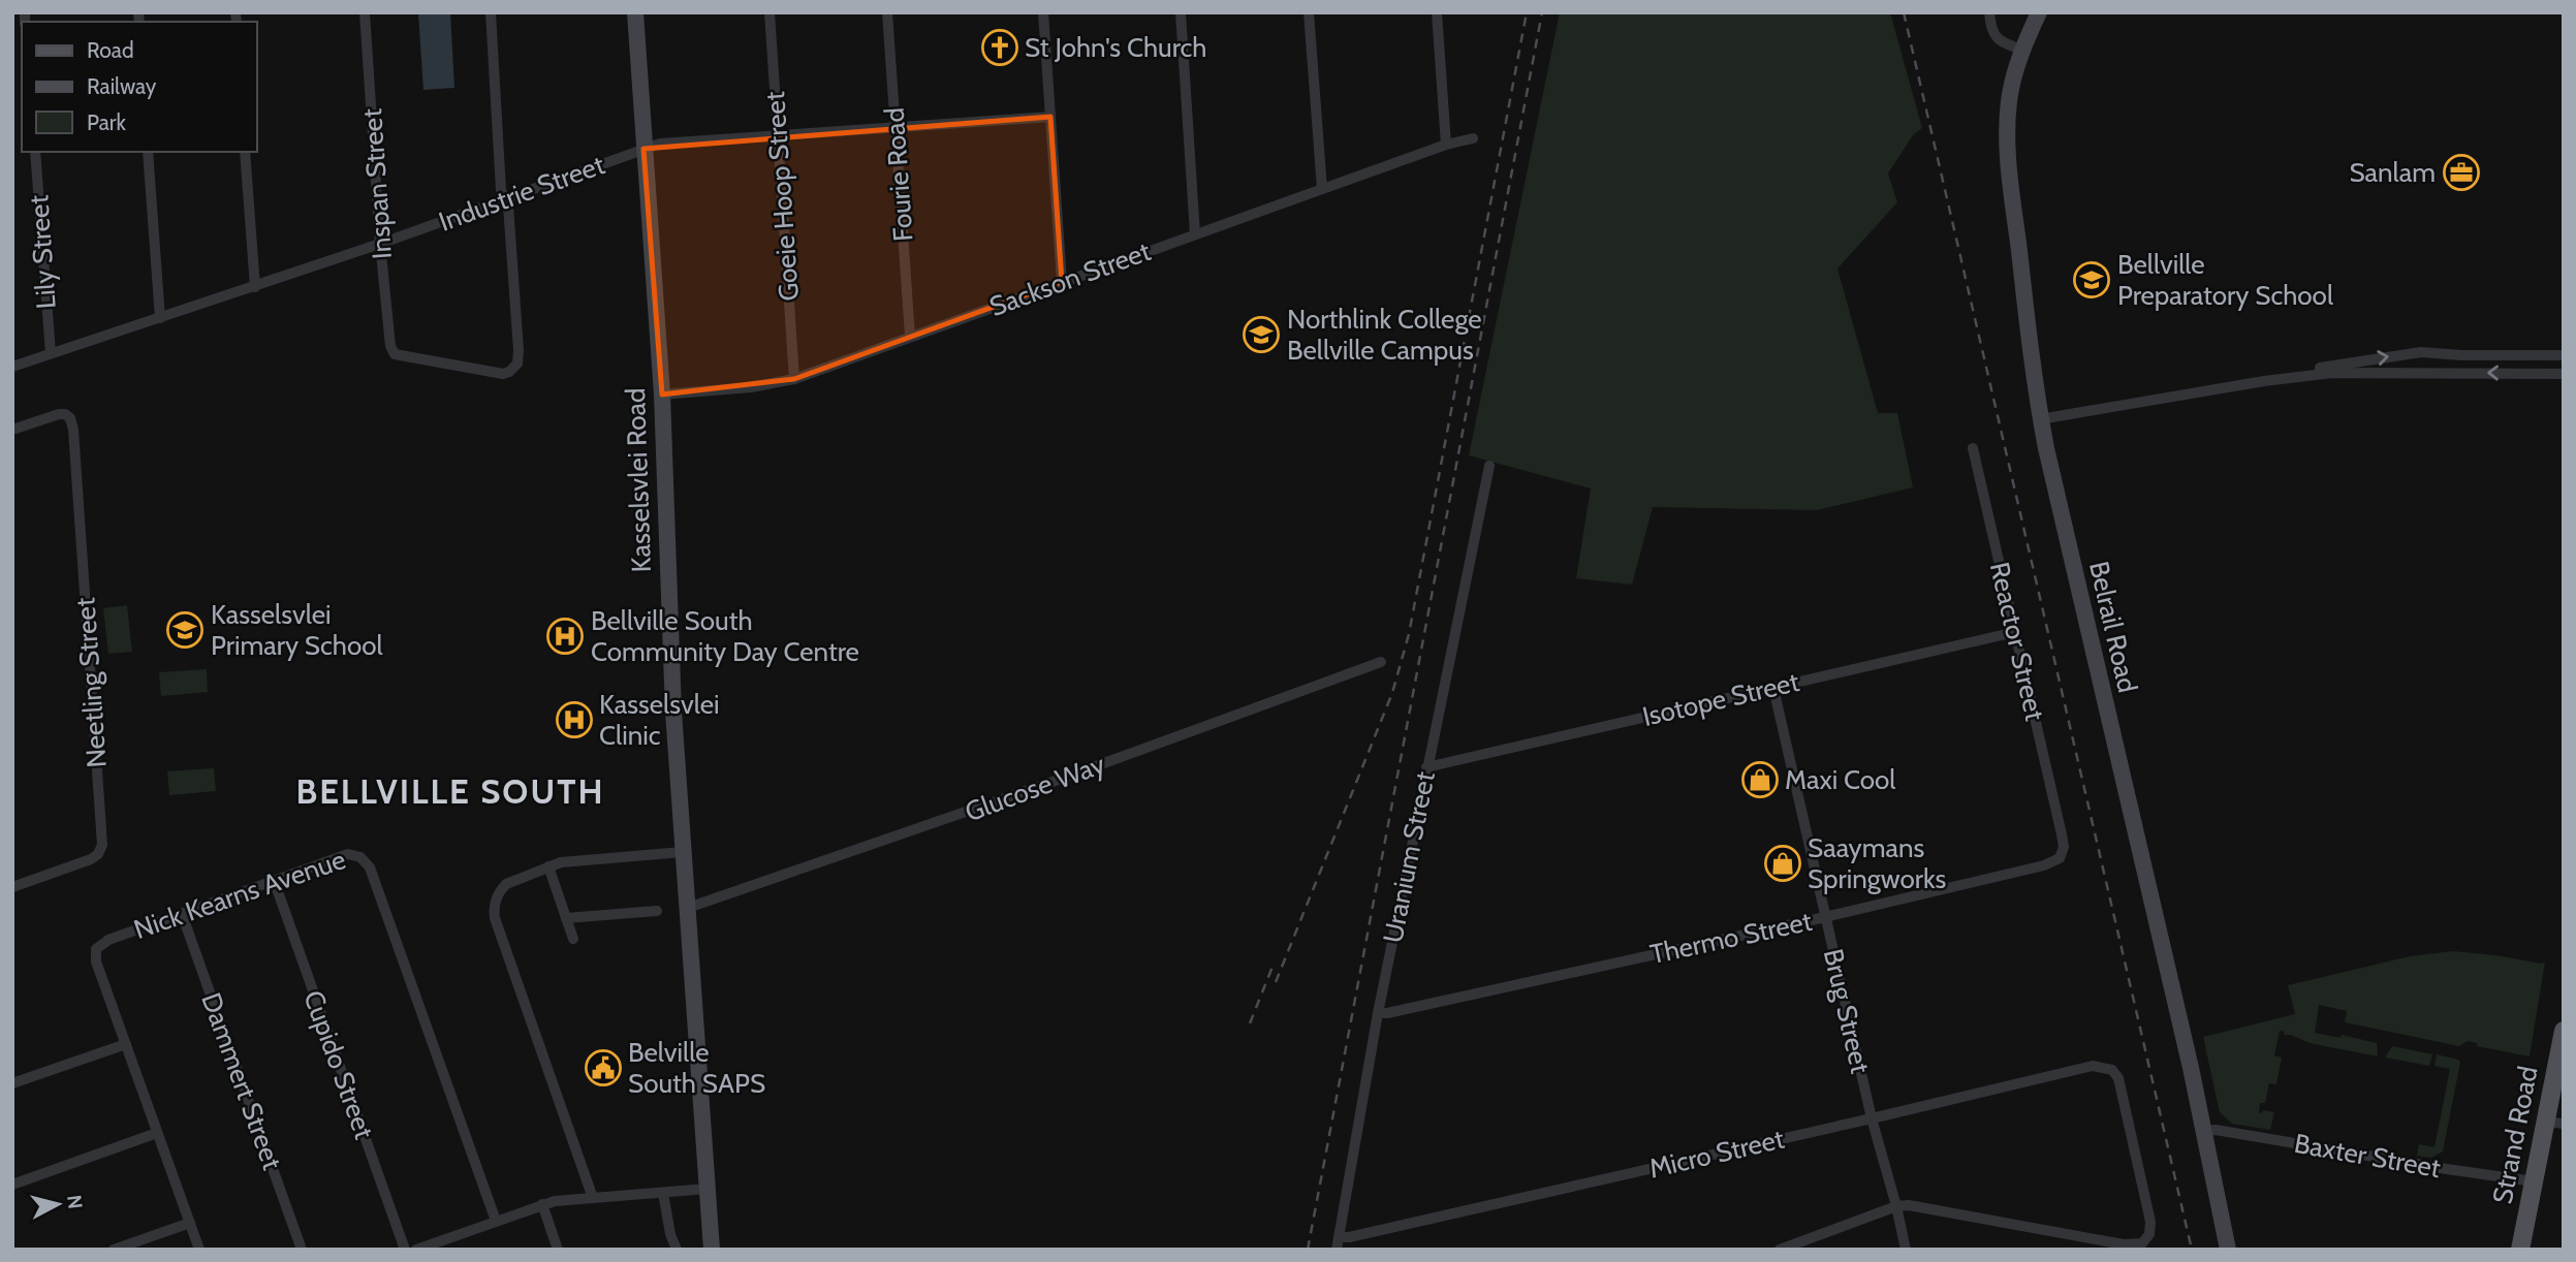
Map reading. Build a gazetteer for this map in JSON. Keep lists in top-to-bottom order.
{
  "streets": {
    "main road": ["Strand Road"],
    "street": [
      "Fourie Road",
      "Inspan Street",
      "Industrie Street",
      "Goeie Hoop Street",
      "Lily Street",
      "Sackson Street",
      "Kasselsvlei Road",
      "Belrail Road",
      "Reactor Street",
      "Neetling Street",
      "Isotope Street",
      "Glucose Way",
      "Uranium Street",
      "Nick Kearns Avenue",
      "Thermo Street",
      "Brug Street",
      "Cupido Street",
      "Dammert Street",
      "Micro Street",
      "Baxter Street"
    ]
  },
  "crossings": [
    ["Fourie Road", "Industrie Street"],
    ["Fourie Road", "Sackson Street"],
    ["Inspan Street", "Industrie Street"],
    ["Industrie Street", "Goeie Hoop Street"],
    ["Industrie Street", "Lily Street"],
    ["Industrie Street", "Kasselsvlei Road"],
    ["Goeie Hoop Street", "Sackson Street"],
    ["Sackson Street", "Kasselsvlei Road"],
    ["Kasselsvlei Road", "Glucose Way"],
    ["Belrail Road", "Baxter Street"],
    ["Reactor Street", "Isotope Street"],
    ["Reactor Street", "Thermo Street"],
    ["Isotope Street", "Uranium Street"],
    ["Isotope Street", "Brug Street"],
    ["Uranium Street", "Thermo Street"],
    ["Uranium Street", "Micro Street"],
    ["Nick Kearns Avenue", "Cupido Street"],
    ["Nick Kearns Avenue", "Dammert Street"],
    ["Thermo Street", "Brug Street"],
    ["Brug Street", "Micro Street"],
    ["Strand Road", "Baxter Street"]
  ],
  "districts": ["BELLVILLE SOUTH"],
  "places": {
    "church": ["St John's Church"],
    "office": ["Sanlam"],
    "school or university": ["Bellville Preparatory School", "Northlink College Bellville Campus", "Kasselsvlei Primary School"],
    "hospital": ["Bellville South Community Day Centre", "Kasselsvlei Clinic"],
    "shop": ["Maxi Cool", "Saaymans Springworks"],
    "public building": ["Belville South SAPS"]
  },
  "legend": ["Road", "Railway", "Park"],
  "north": "right"
}
